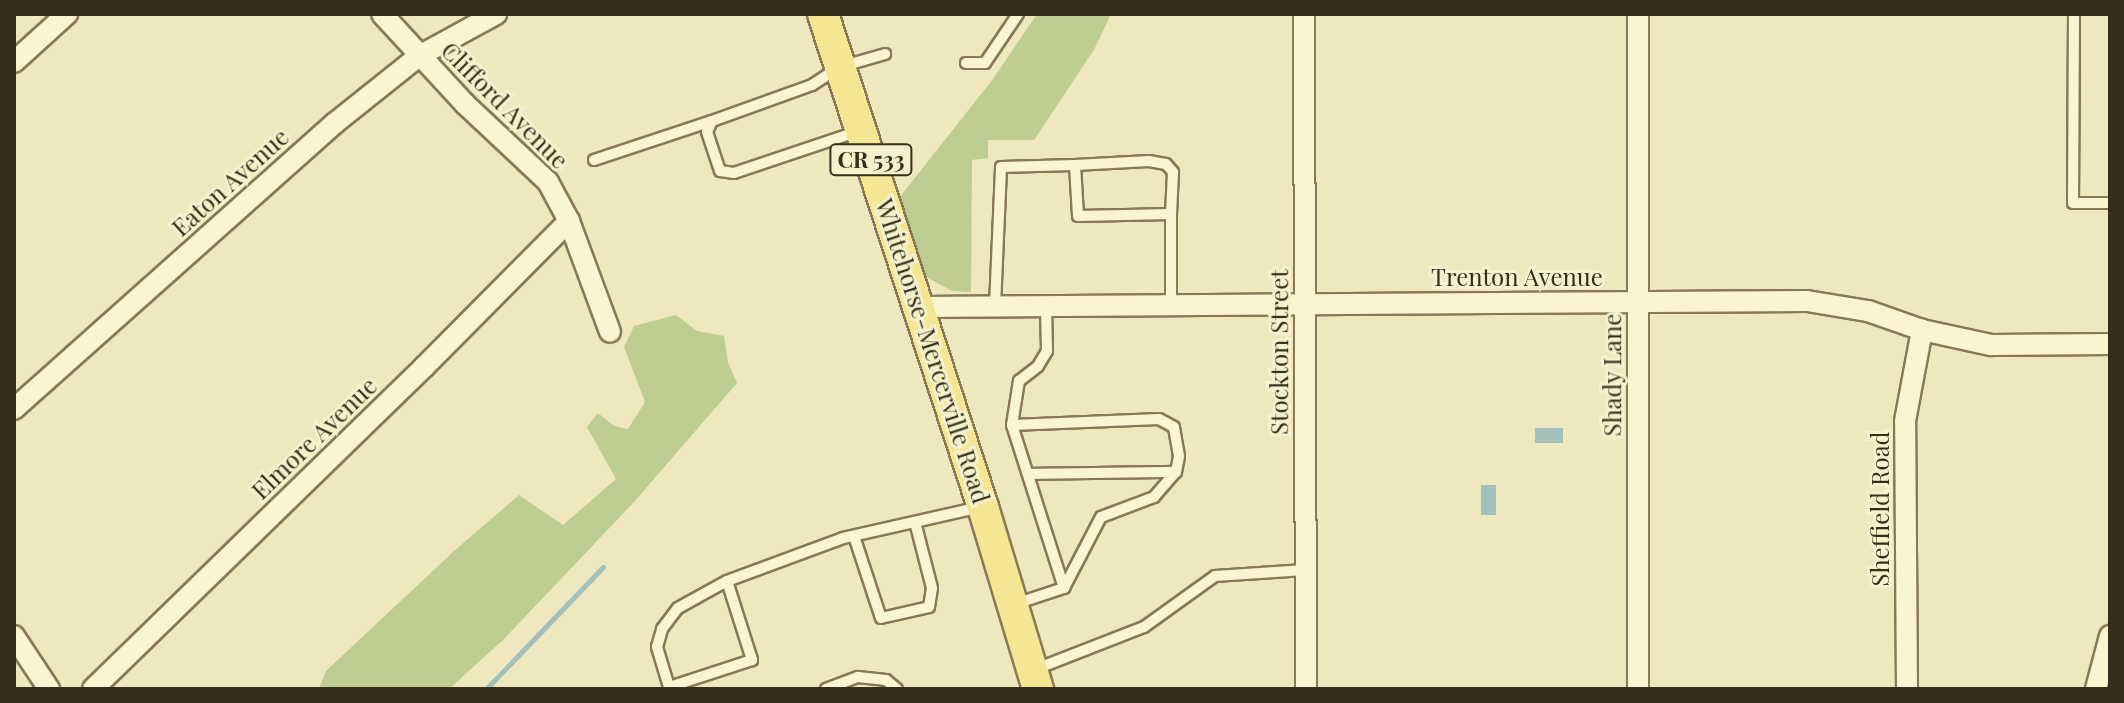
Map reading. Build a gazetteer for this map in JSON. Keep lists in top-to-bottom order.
{
  "streets": {
    "main road": ["CR 533", "Whitehorse-Mercerville Road"],
    "street": [
      "Clifford Avenue",
      "Eaton Avenue",
      "Trenton Avenue",
      "Stockton Street",
      "Shady Lane",
      "Elmore Avenue",
      "Sheffield Road"
    ]
  },
  "crossings": [
    ["Clifford Avenue", "Eaton Avenue"],
    ["Clifford Avenue", "Elmore Avenue"],
    ["Trenton Avenue", "Whitehorse-Mercerville Road"],
    ["Trenton Avenue", "Stockton Street"],
    ["Trenton Avenue", "Shady Lane"],
    ["Trenton Avenue", "Sheffield Road"]
  ]
}
